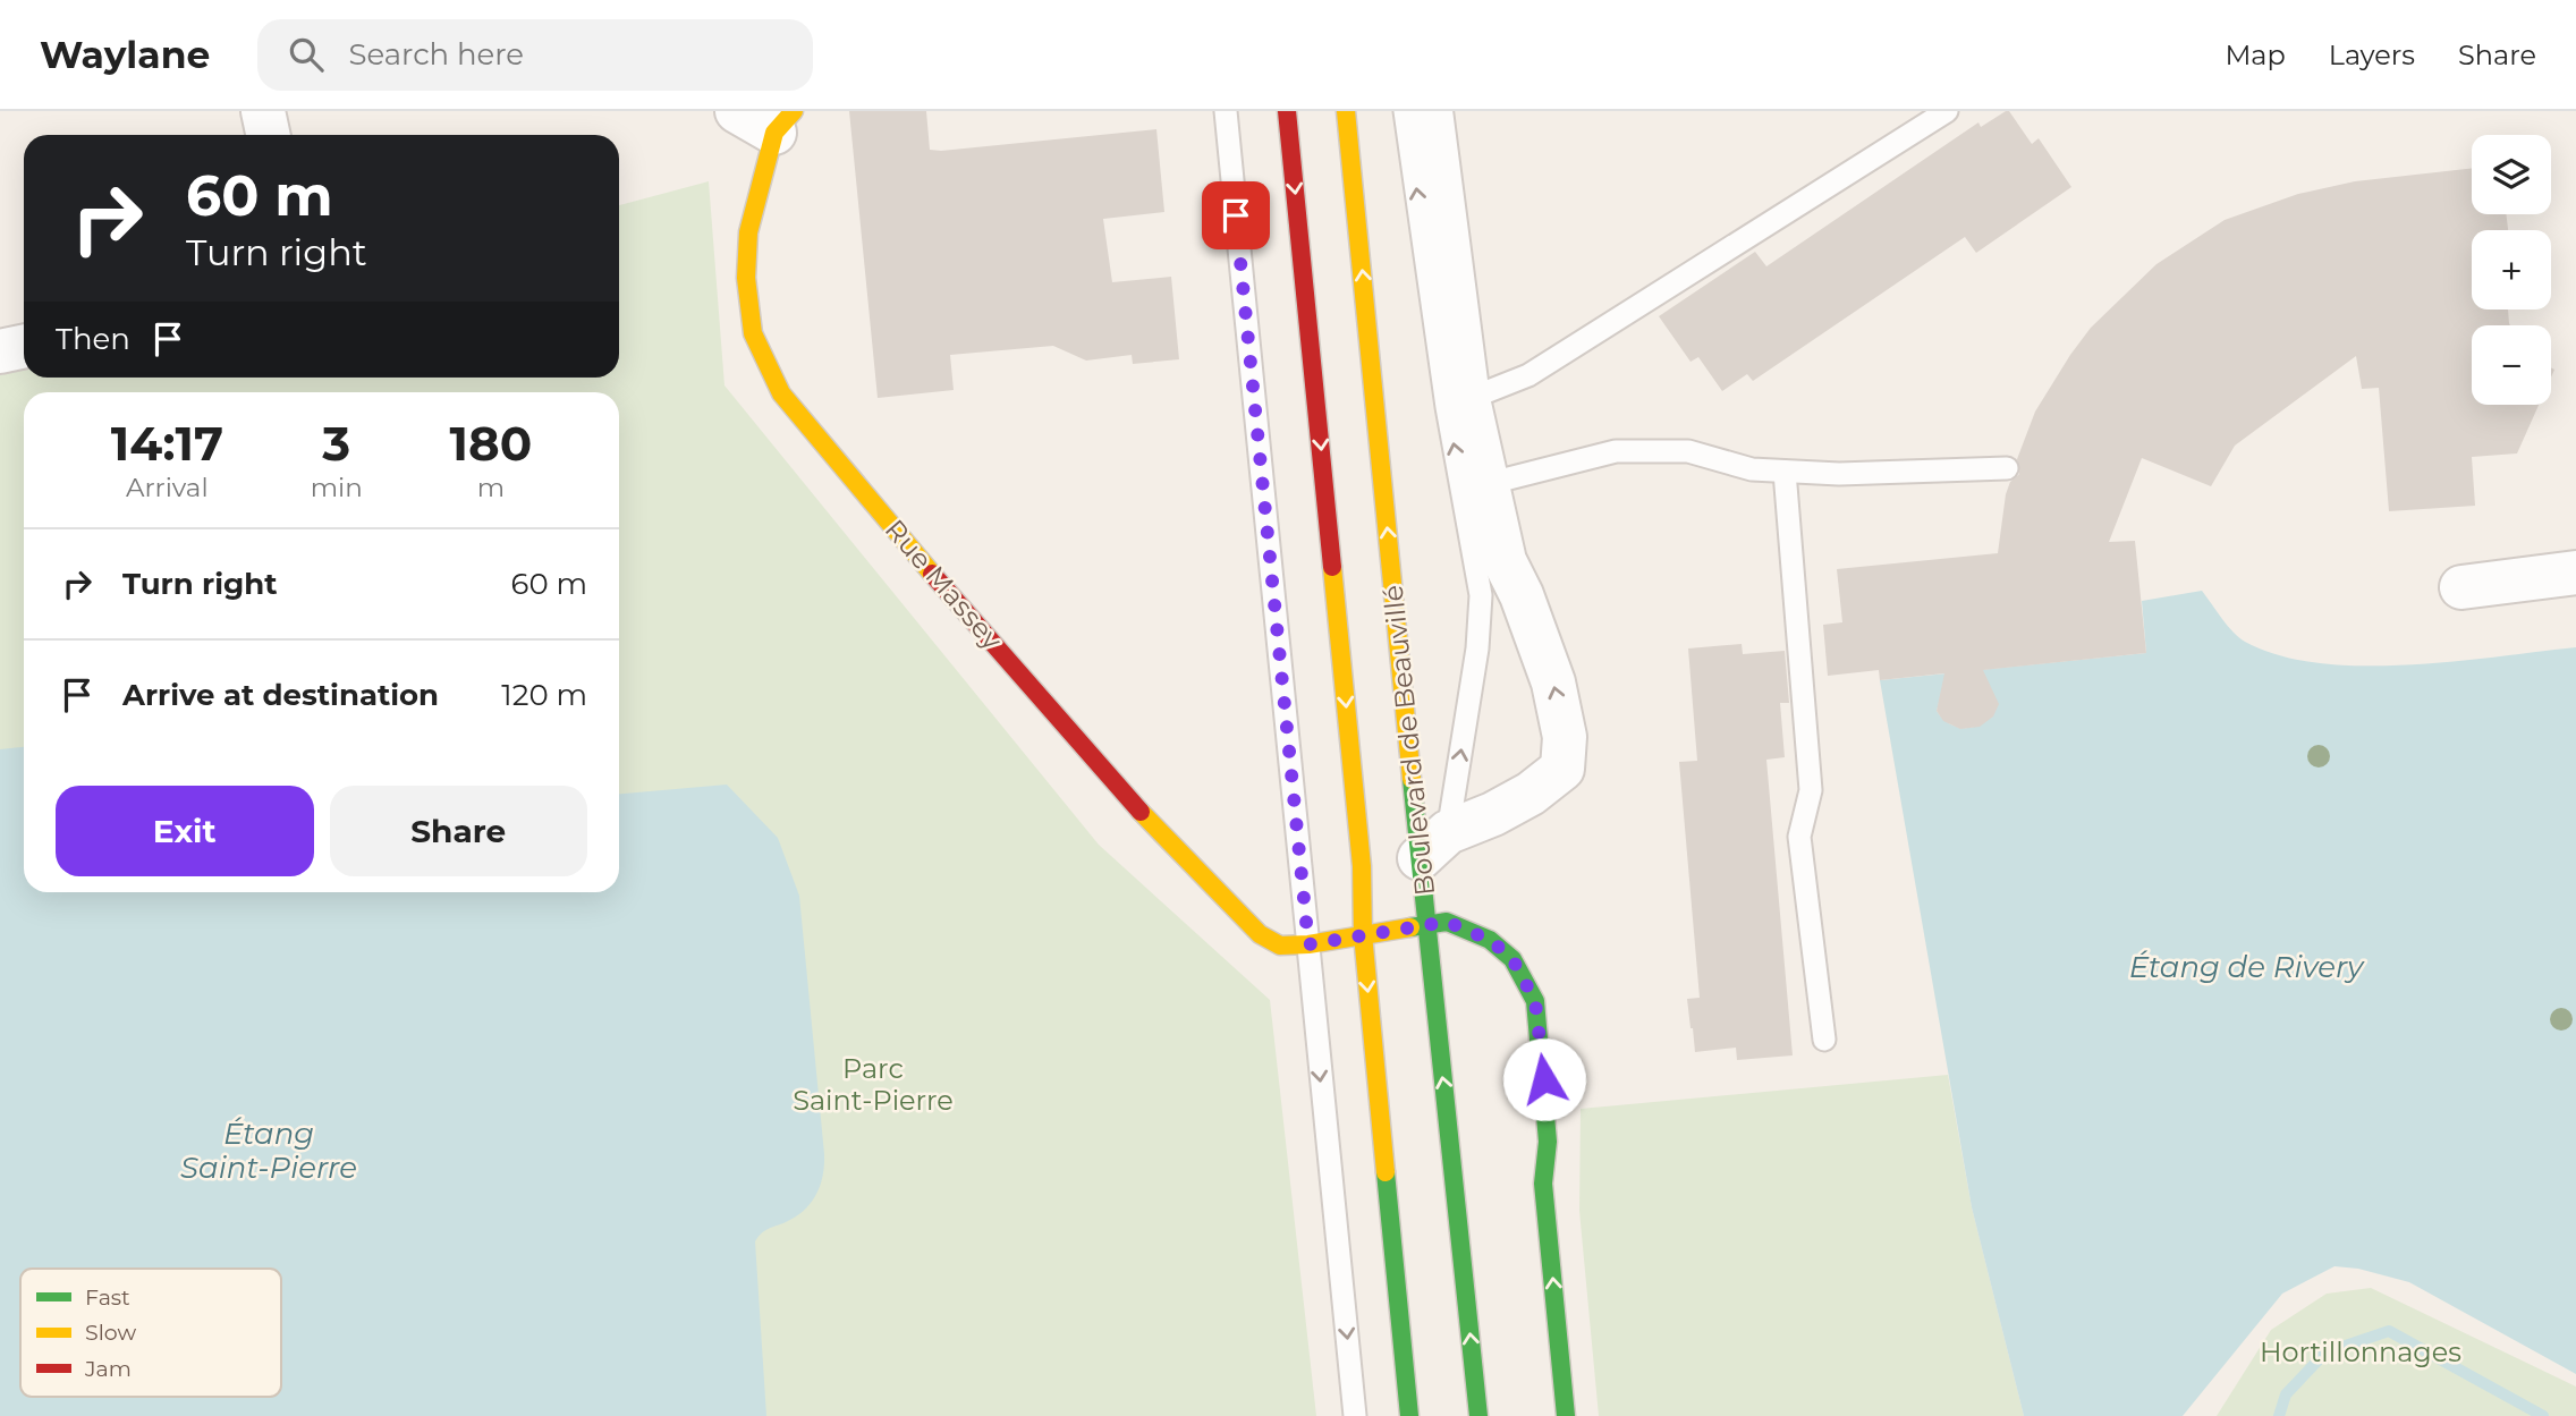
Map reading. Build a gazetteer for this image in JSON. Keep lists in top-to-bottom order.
{
  "streets": {
    "main road": ["Rue Massey", "Boulevard de Beauvillé"]
  },
  "crossings": [
    ["Rue Massey", "Boulevard de Beauvillé"]
  ],
  "water": ["Étang de Rivery", "Étang Saint-Pierre"],
  "parks": ["Parc Saint-Pierre", "Hortillonnages"],
  "legend": ["Fast", "Slow", "Jam"],
  "page": {
    "header": "Waylane",
    "search": "Search here",
    "nav": ["Map", "Layers", "Share"],
    "map_buttons": ["+", "−"],
    "turn": ["60 m", "Turn right"],
    "then": "Then",
    "eta": [
      "14:17",
      "Arrival",
      "3",
      "min",
      "180",
      "m"
    ],
    "list": [
      {
        "name": "Turn right",
        "value": "60 m"
      },
      {
        "name": "Arrive at destination",
        "value": "120 m"
      }
    ],
    "buttons": ["Exit", "Share"]
  }
}
